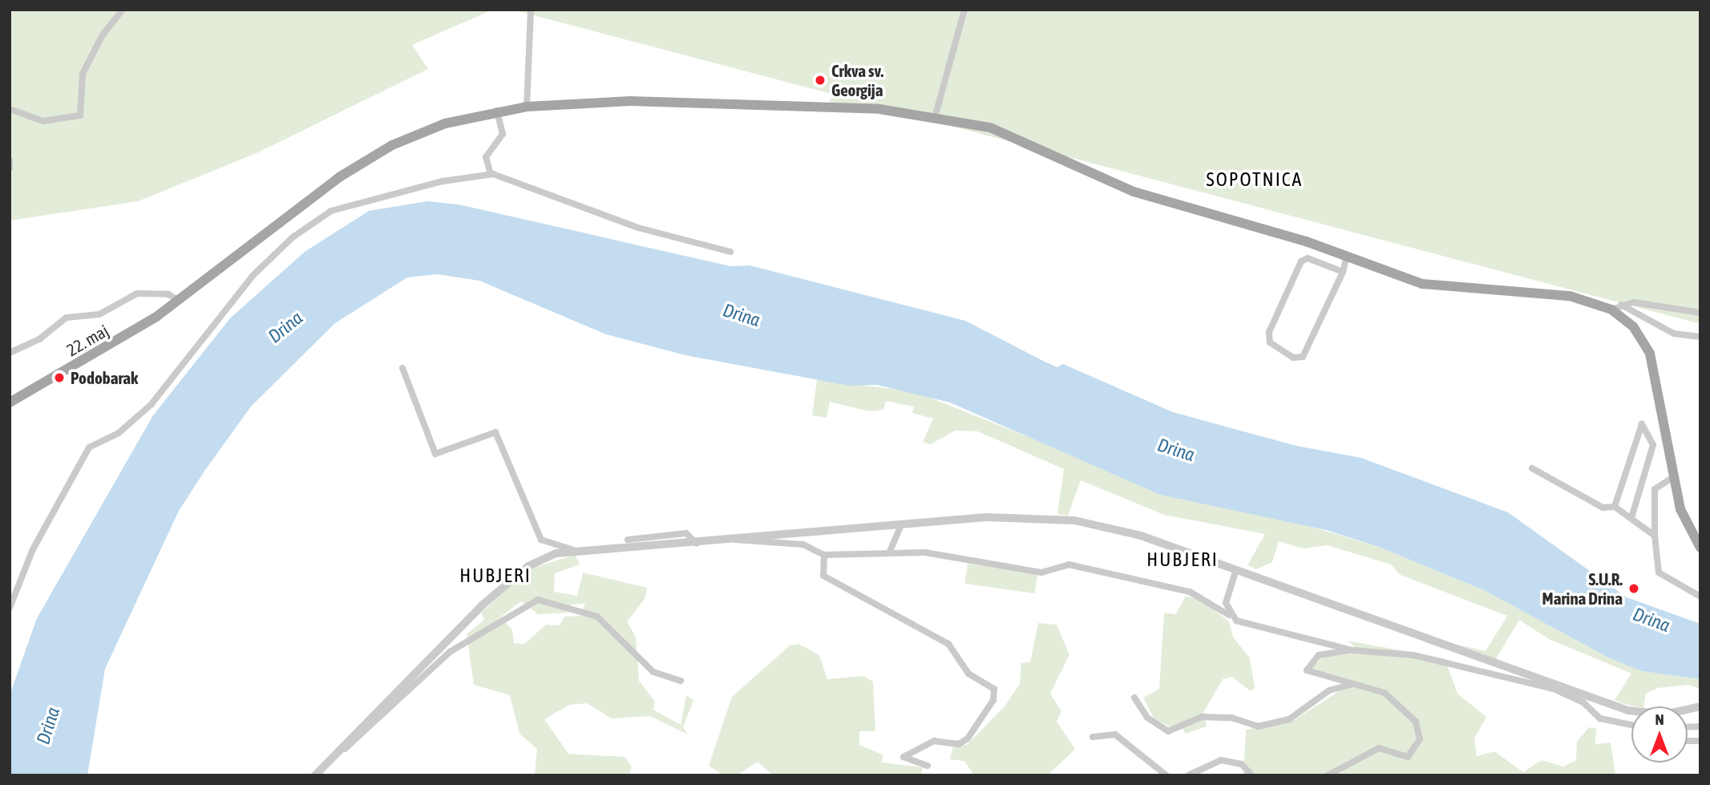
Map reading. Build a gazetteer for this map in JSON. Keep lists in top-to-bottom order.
{
  "streets": {
    "main road": ["22. maj"]
  },
  "districts": ["SOPOTNICA", "HUBJERI", "HUBJERI"],
  "water": ["Drina"],
  "places": ["Crkva sv. Georgija", "Podobarak", "S.U.R. Marina Drina"],
  "north": "top"
}
